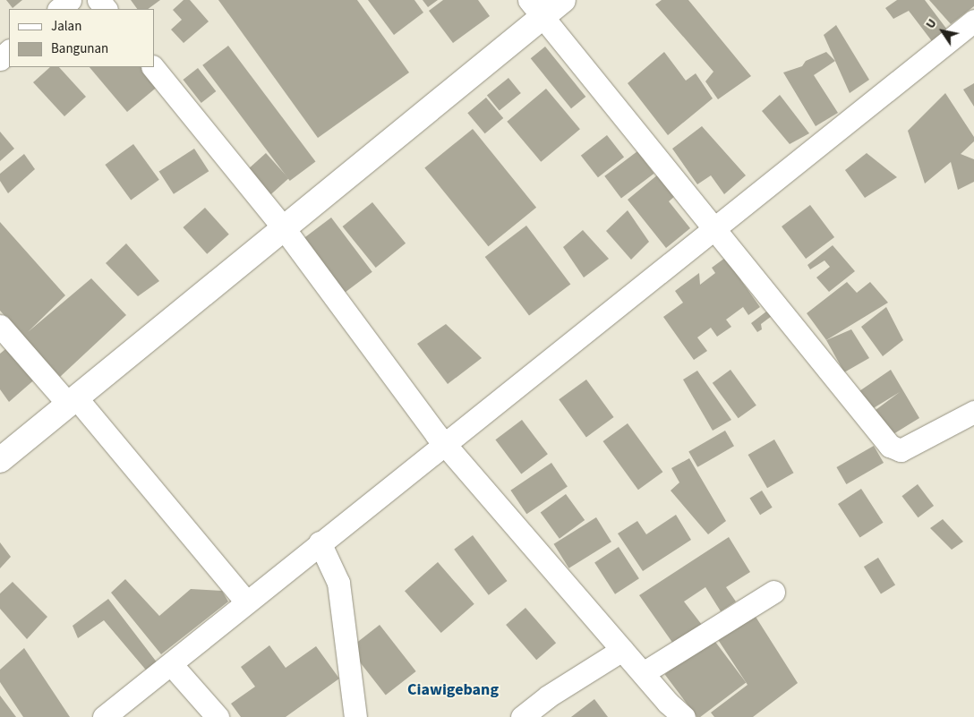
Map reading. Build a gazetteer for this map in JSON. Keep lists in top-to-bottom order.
{
  "districts": ["Ciawigebang"],
  "legend": ["Jalan", "Bangunan"],
  "north": "top left"
}
